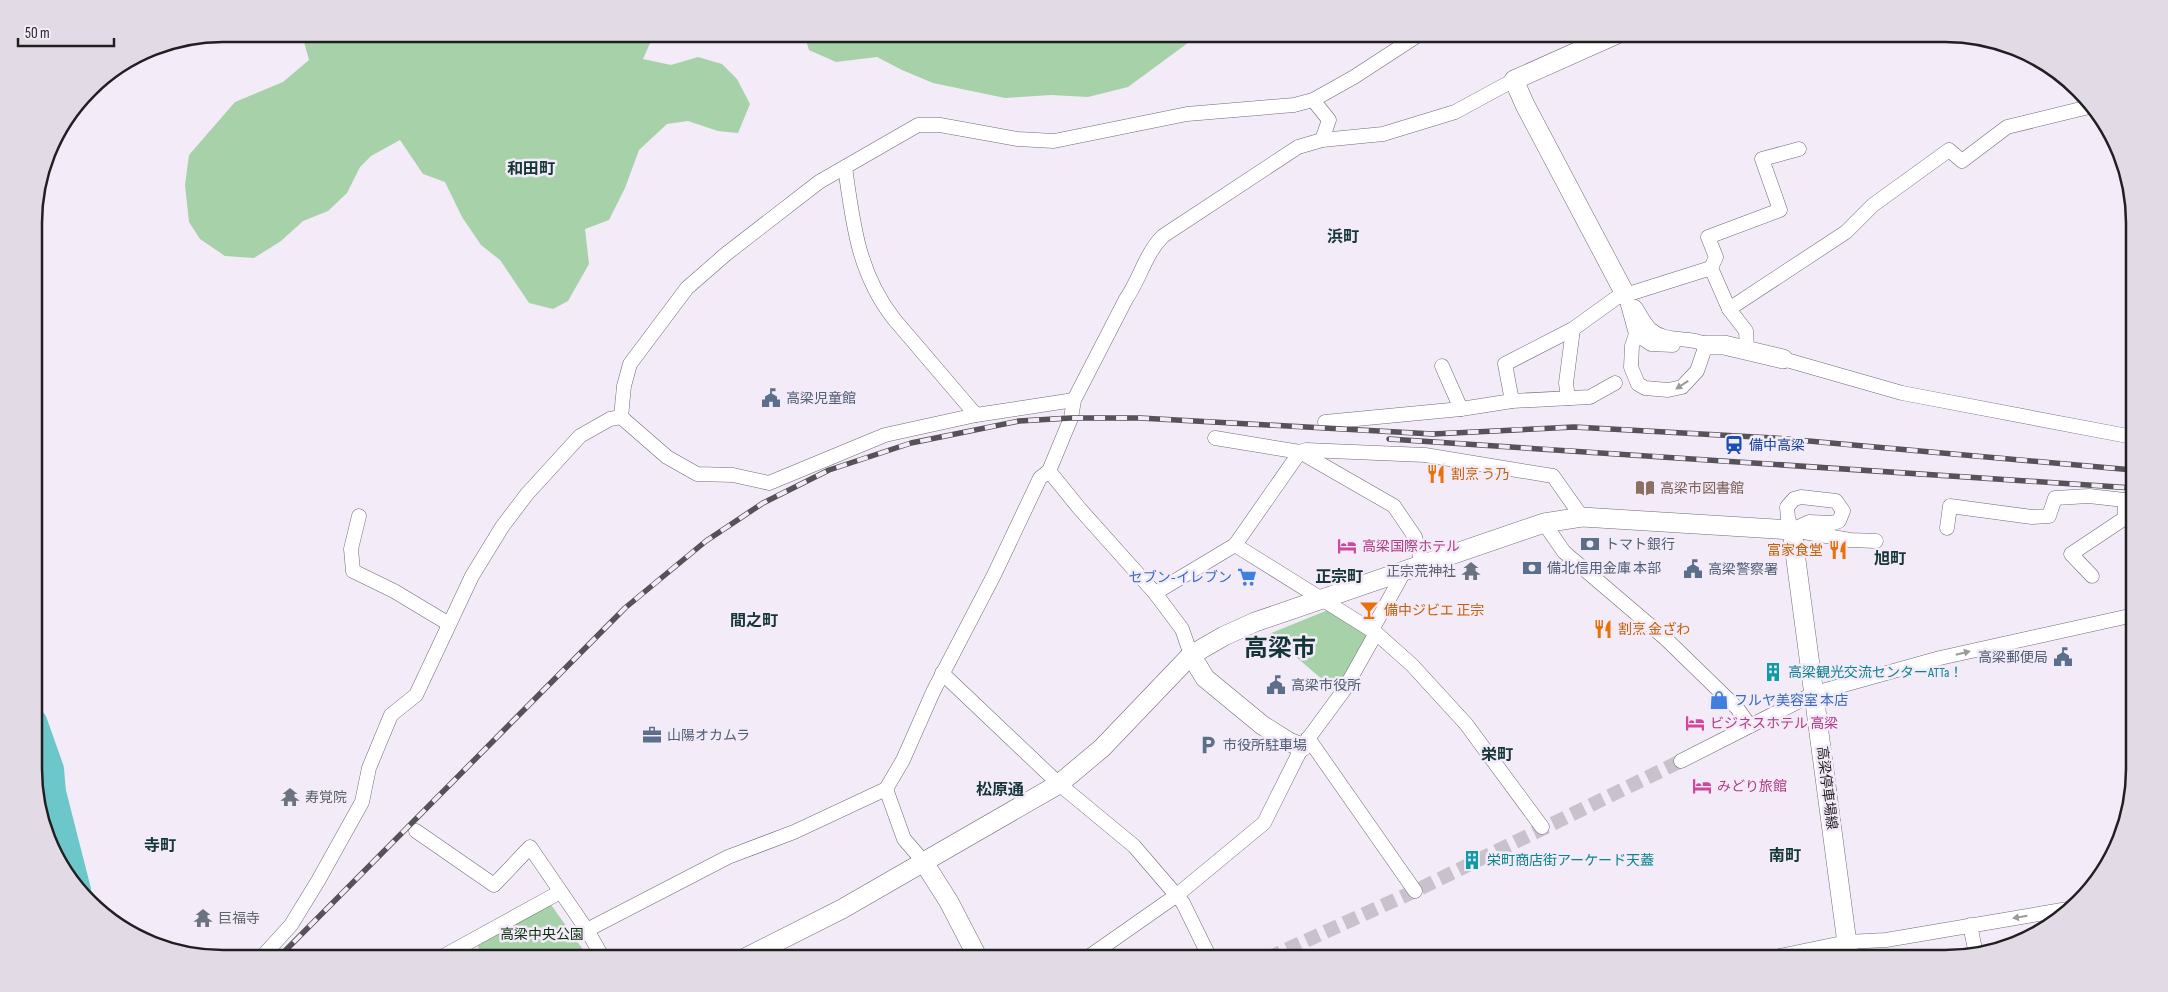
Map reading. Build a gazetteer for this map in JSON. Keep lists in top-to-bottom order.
{
  "streets": {
    "street": ["高梁停車場線"]
  },
  "districts": [
    "和田町",
    "浜町",
    "旭町",
    "正宗町",
    "間之町",
    "高梁市",
    "栄町",
    "松原通",
    "寺町",
    "南町"
  ],
  "parks": ["高梁中央公園"],
  "places": {
    "public building": [
      "高梁児童館",
      "高梁警察署",
      "高梁郵便局",
      "高梁市役所"
    ],
    "station": ["備中高梁"],
    "restaurant": ["割烹 う乃", "富家食堂", "割烹 金ざわ"],
    "library": ["高梁市図書館"],
    "bank": ["トマト銀行", "備北信用金庫 本部"],
    "hotel": ["高梁国際ホテル", "ビジネスホテル 高梁", "みどり旅館"],
    "temple": ["正宗荒神社", "寿覚院", "巨福寺"],
    "supermarket": ["セブン-イレブン"],
    "bar": ["備中ジビエ 正宗"],
    "building": ["高梁観光交流センターATTa！", "栄町商店街アーケード天蓋"],
    "shop": ["フルヤ美容室 本店"],
    "office": ["山陽オカムラ"],
    "parking": ["市役所駐車場"]
  },
  "scale_bar": "50 m"
}
